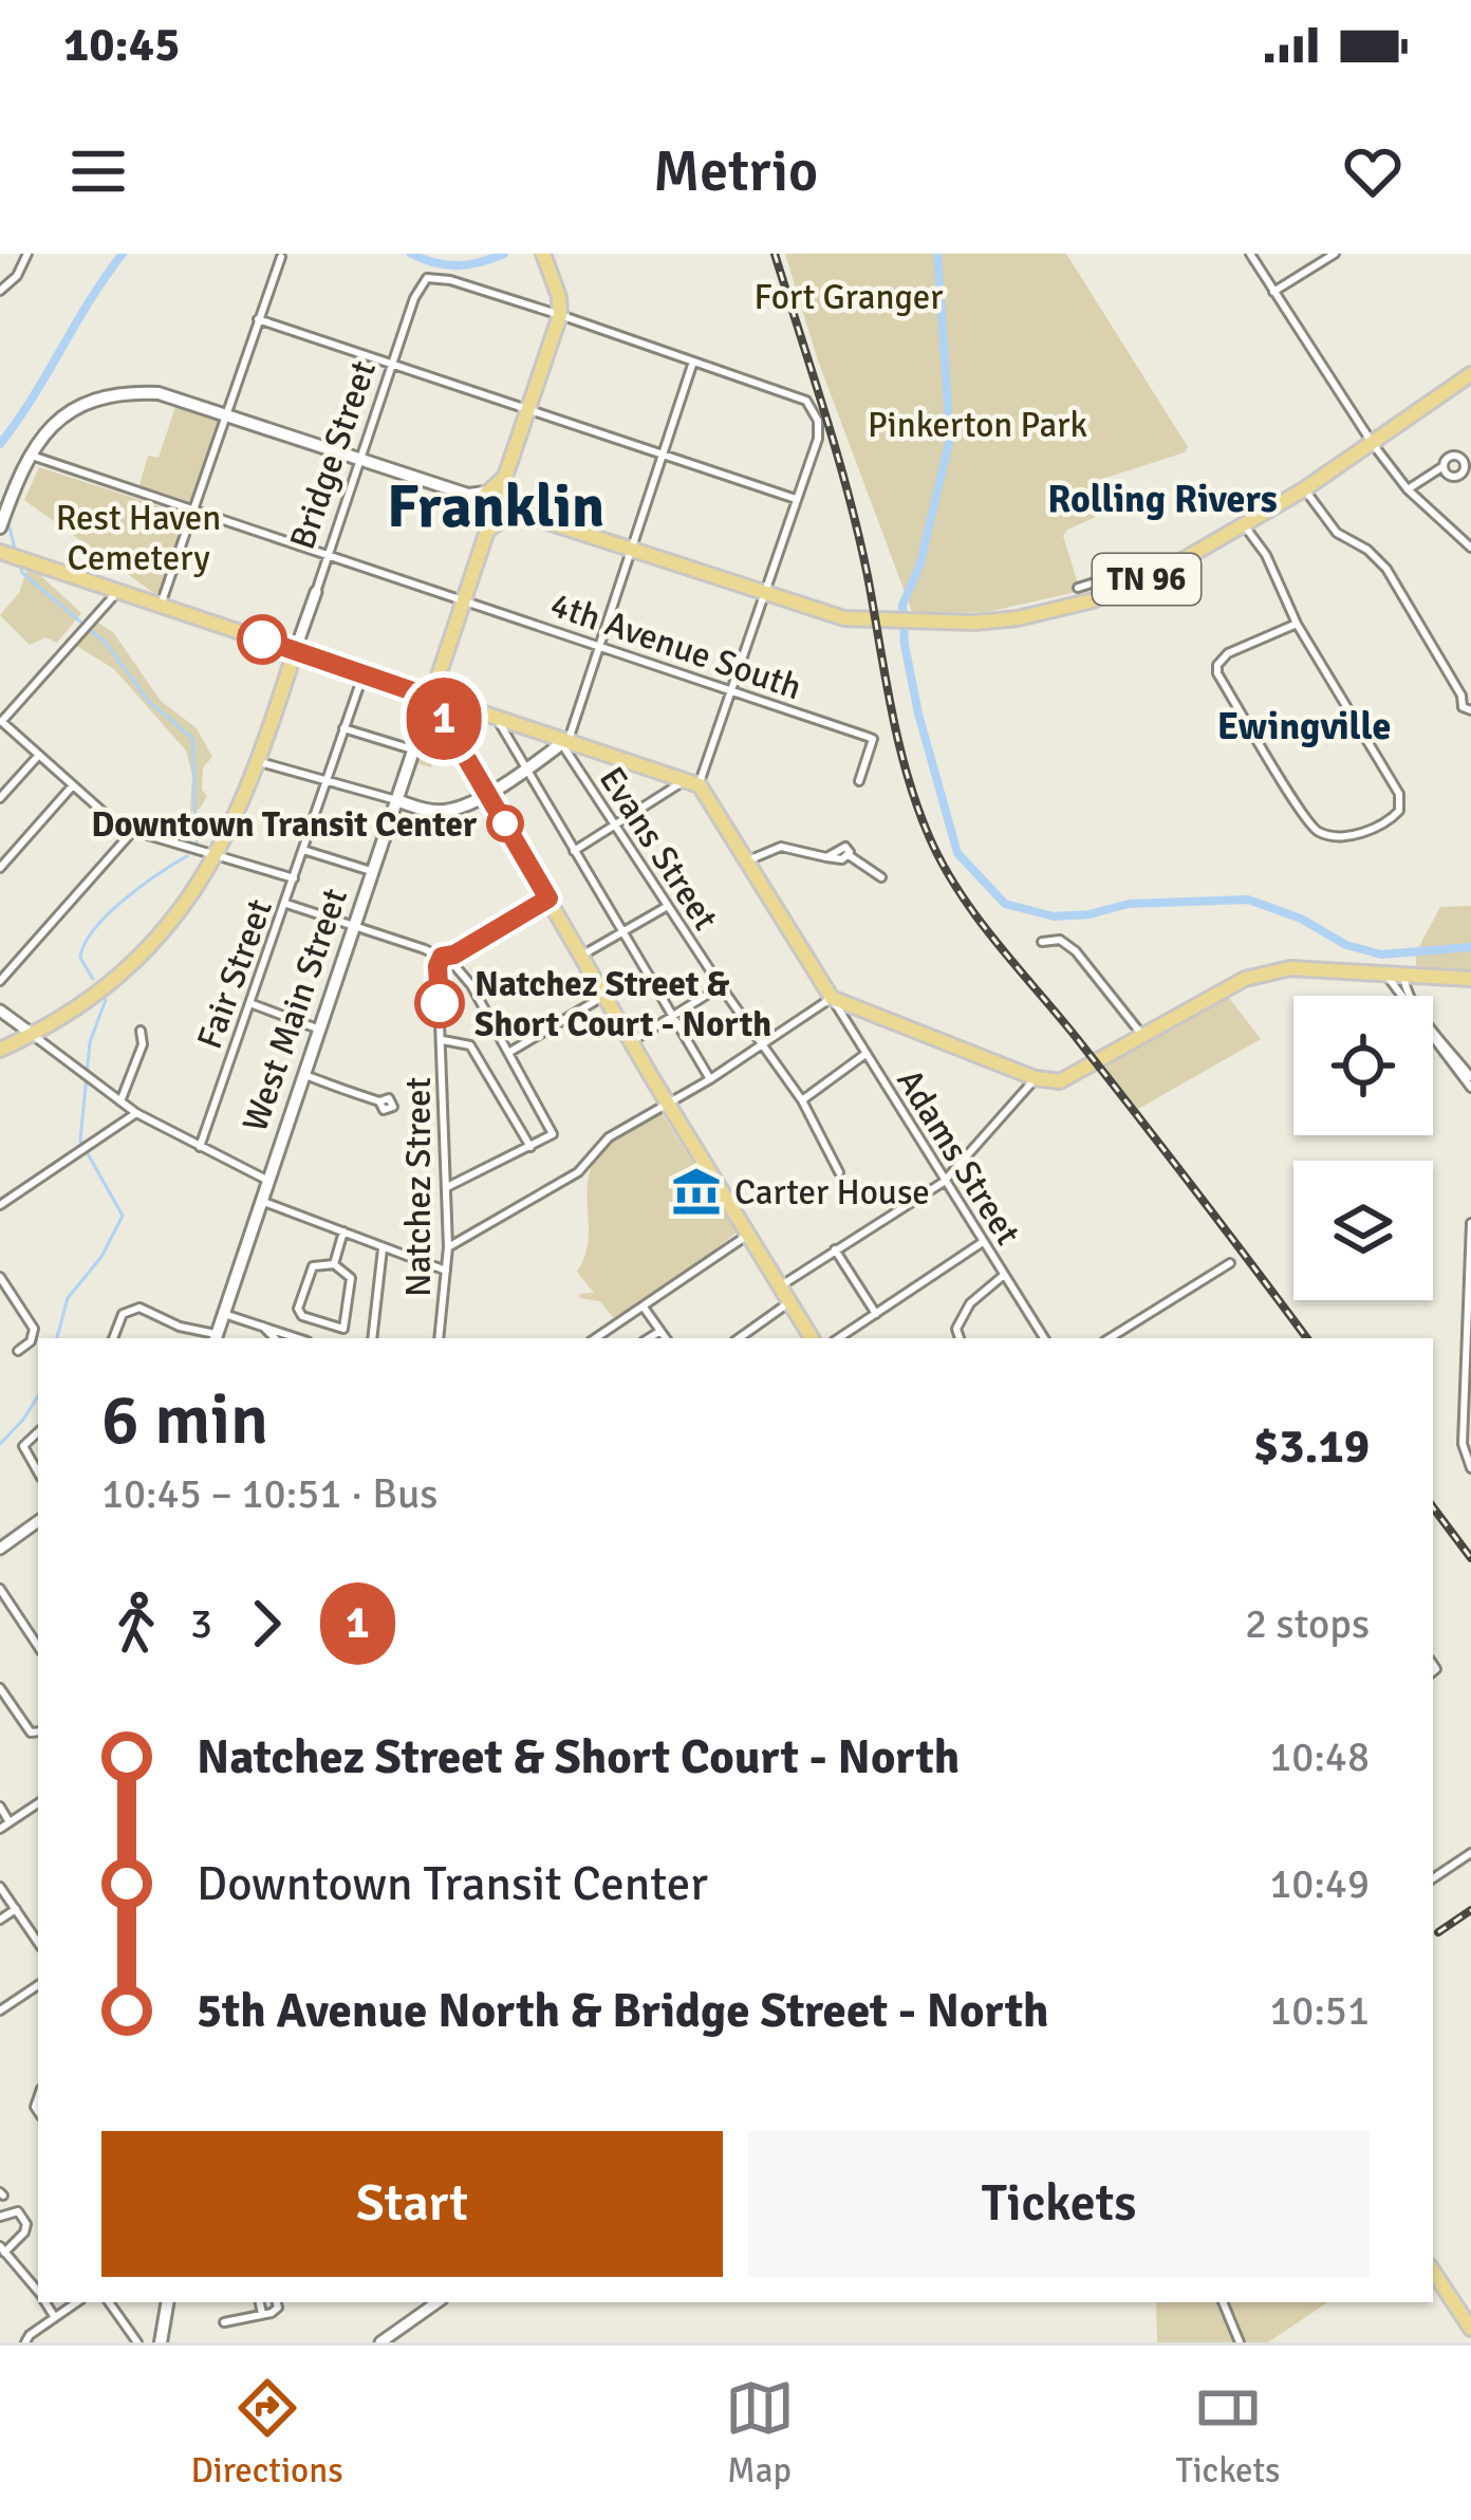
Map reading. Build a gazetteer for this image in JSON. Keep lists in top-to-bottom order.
{
  "streets": {
    "main road": ["TN 96", "West Main Street"],
    "street": [
      "Bridge Street",
      "4th Avenue South",
      "Evans Street",
      "Fair Street",
      "Adams Street",
      "Natchez Street"
    ]
  },
  "crossings": [
    ["Bridge Street", "4th Avenue South"]
  ],
  "districts": ["Rolling Rivers", "Franklin", "Ewingville"],
  "parks": ["Fort Granger", "Pinkerton Park", "Rest Haven Cemetery"],
  "places": {
    "other": ["Downtown Transit Center", "Natchez Street & Short Court - North"],
    "museum": ["Carter House"]
  },
  "lines": ["bus line 1"],
  "page": {
    "status": "10:45",
    "header": "Metrio",
    "on_map": "1",
    "heading": ["6 min", "10:45 – 10:51 · Bus", "$3.19"],
    "legs": ["3", "1", "2 stops"],
    "list": [
      {
        "name": "Natchez Street & Short Court - North",
        "value": "10:48"
      },
      {
        "name": "Downtown Transit Center",
        "value": "10:49"
      },
      {
        "name": "5th Avenue North & Bridge Street - North",
        "value": "10:51"
      }
    ],
    "buttons": ["Start", "Tickets"],
    "tabs": ["Directions", "Map", "Tickets"]
  }
}
